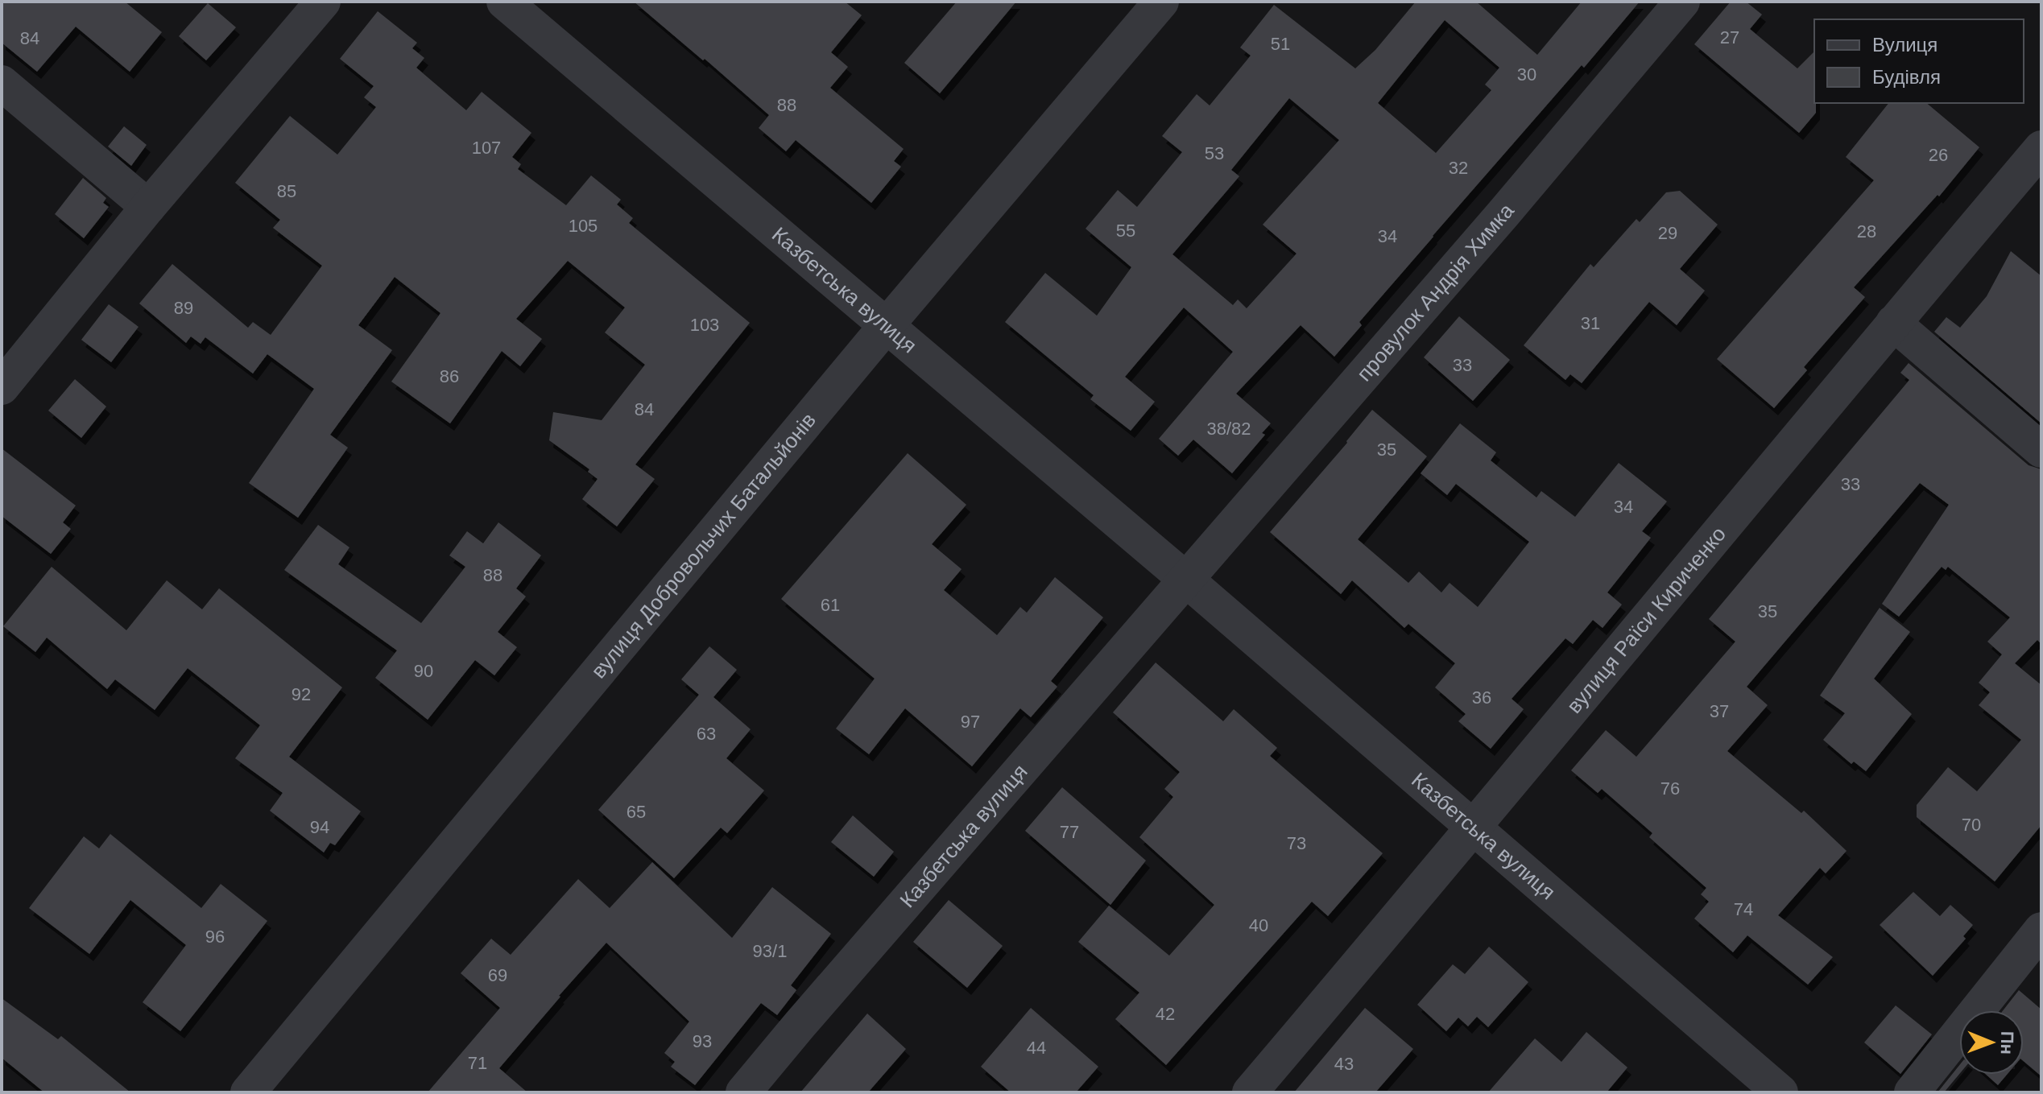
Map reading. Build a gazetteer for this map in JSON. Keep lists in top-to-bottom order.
{
  "streets": {
    "street": [
      "Казбетська вулиця",
      "провулок Андрія Химка",
      "вулиця Добровольчих Батальйонів",
      "вулиця Раїси Кириченко"
    ]
  },
  "crossings": [
    ["Казбетська вулиця", "провулок Андрія Химка"],
    ["Казбетська вулиця", "вулиця Добровольчих Батальйонів"],
    ["Казбетська вулиця", "вулиця Раїси Кириченко"]
  ],
  "house_numbers": [
    "27",
    "84",
    "51",
    "30",
    "88",
    "107",
    "53",
    "26",
    "32",
    "85",
    "105",
    "55",
    "28",
    "29",
    "34",
    "89",
    "31",
    "103",
    "33",
    "86",
    "84",
    "38/82",
    "35",
    "33",
    "34",
    "88",
    "61",
    "35",
    "90",
    "92",
    "36",
    "37",
    "97",
    "63",
    "76",
    "65",
    "70",
    "94",
    "77",
    "73",
    "74",
    "40",
    "96",
    "93/1",
    "69",
    "42",
    "93",
    "44",
    "71",
    "43"
  ],
  "legend": ["Вулиця", "Будівля"],
  "north": "right"
}
